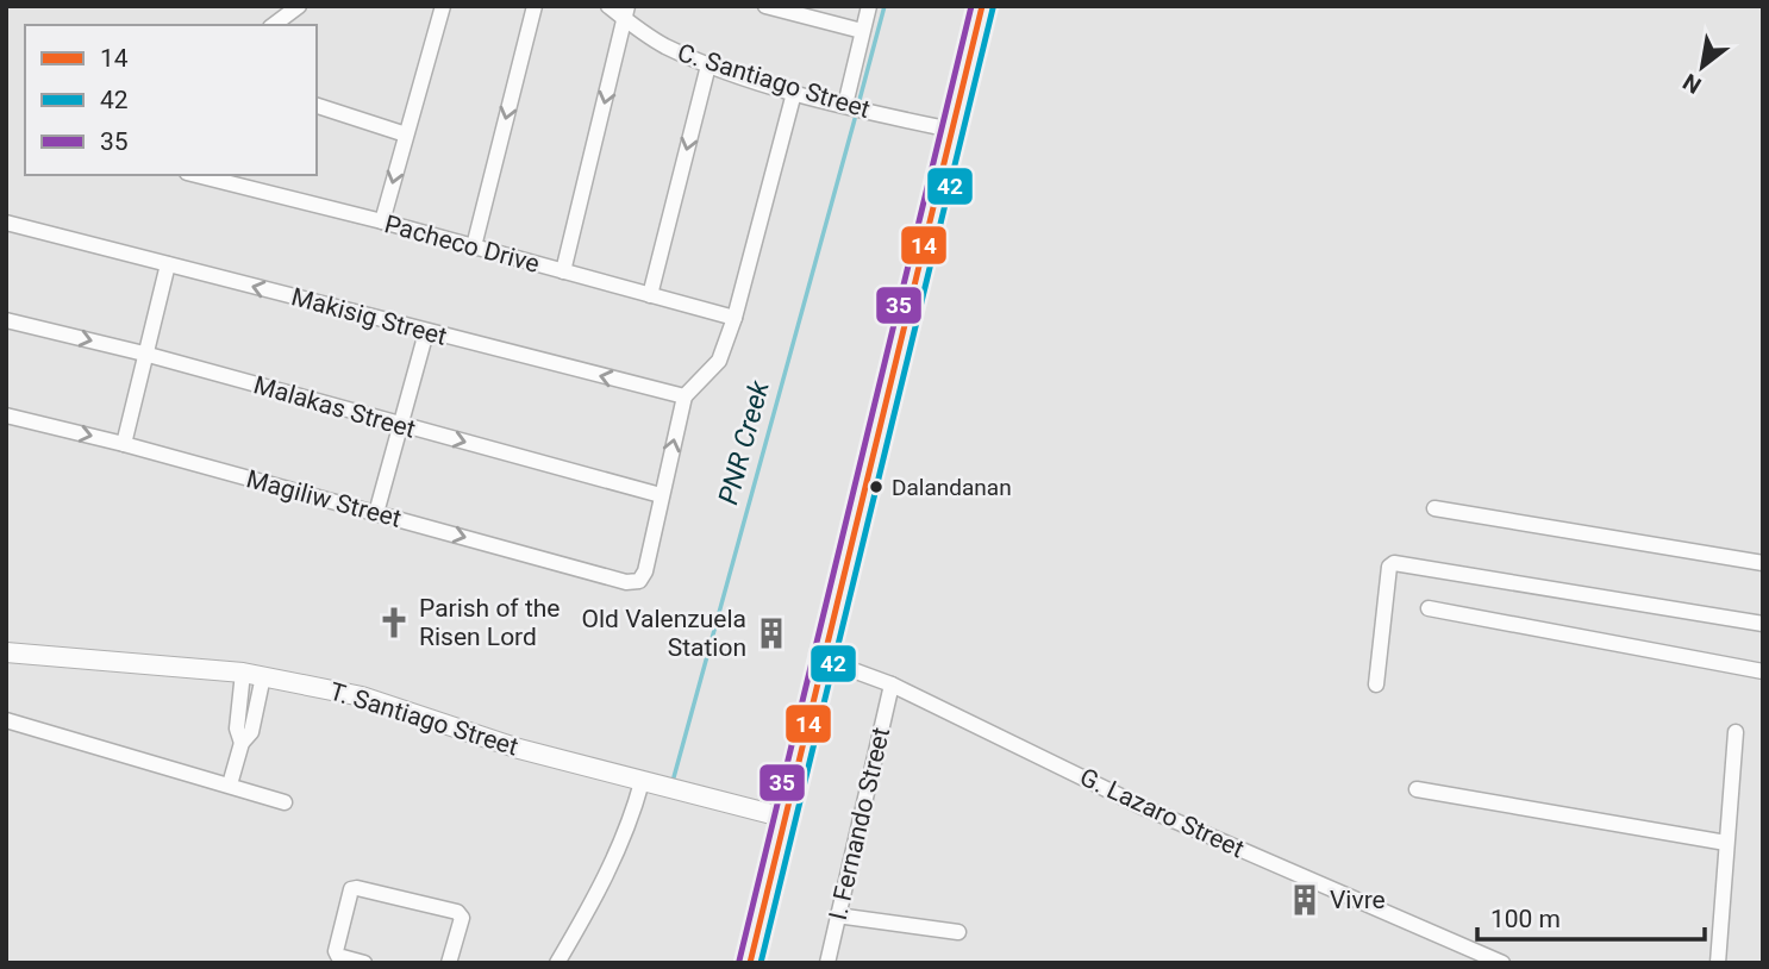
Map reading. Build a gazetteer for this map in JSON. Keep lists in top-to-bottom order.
{
  "streets": {
    "main road": ["T. Santiago Street"],
    "street": [
      "C. Santiago Street",
      "Pacheco Drive",
      "Makisig Street",
      "Malakas Street",
      "Magiliw Street",
      "G. Lazaro Street",
      "I. Fernando Street"
    ]
  },
  "crossings": [
    ["Malakas Street", "Magiliw Street"],
    ["G. Lazaro Street", "I. Fernando Street"]
  ],
  "one_way": ["Makisig Street", "Malakas Street", "Magiliw Street"],
  "water": ["PNR Creek"],
  "places": {
    "other": ["Dalandanan"],
    "church": ["Parish of the Risen Lord"],
    "building": ["Old Valenzuela Station", "Vivre"]
  },
  "lines": ["transit line 14", "transit line 35", "transit line 42"],
  "legend": ["14", "42", "35"],
  "scale_bar": "100 m",
  "north": "bottom left"
}
